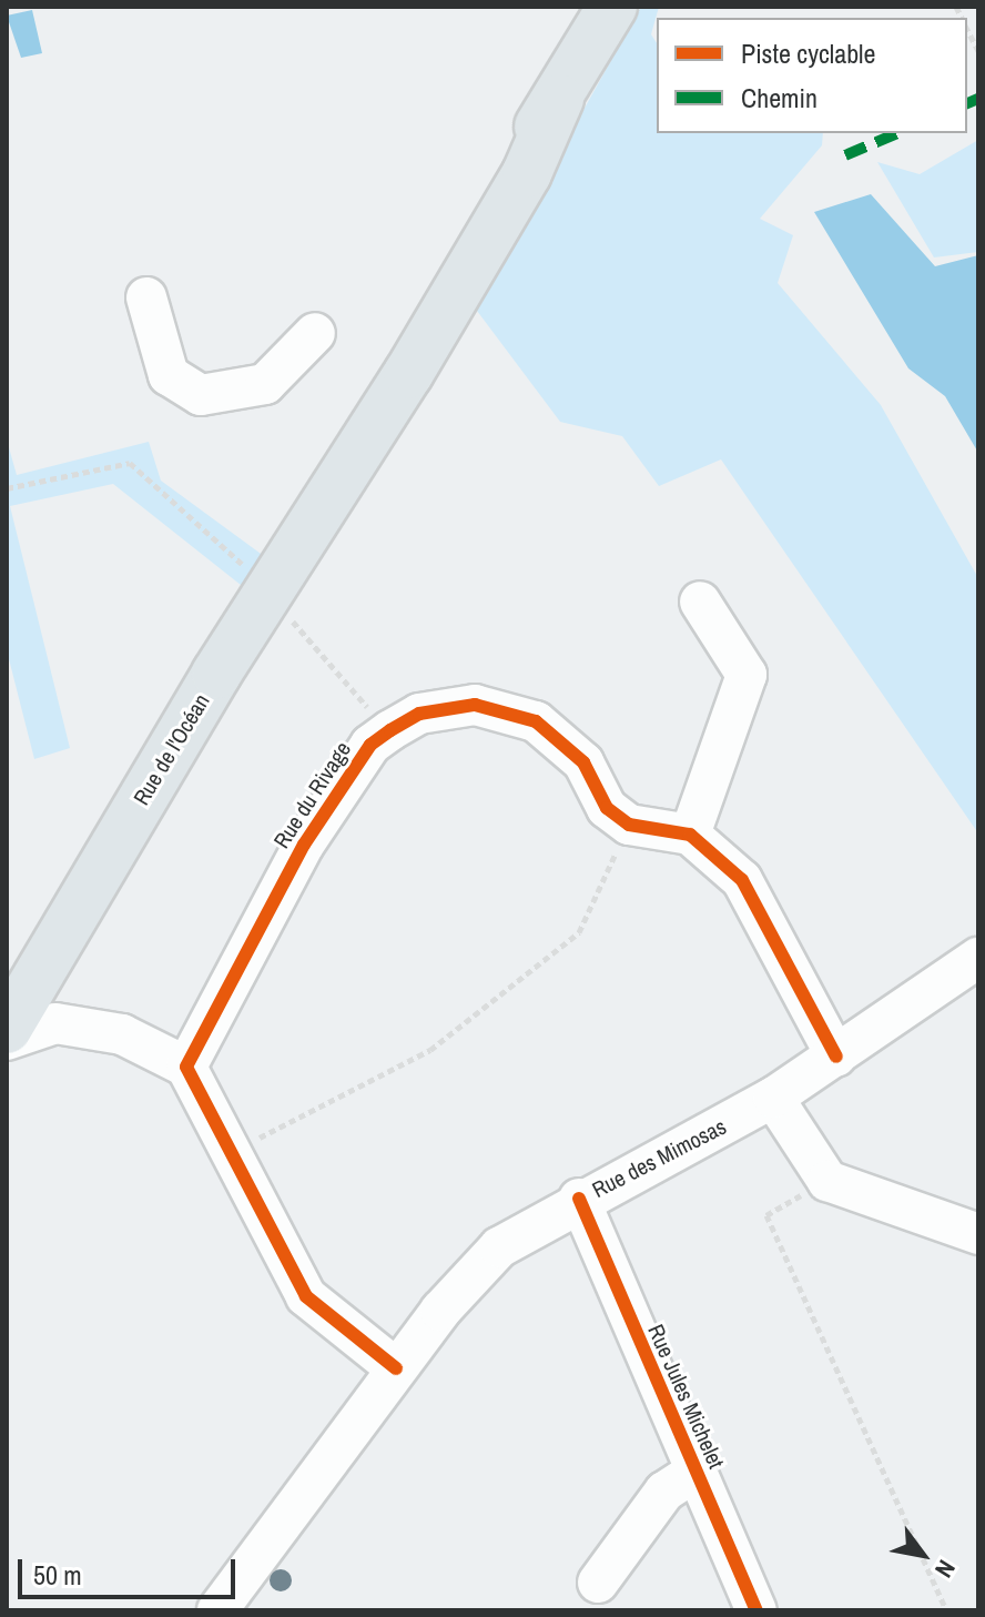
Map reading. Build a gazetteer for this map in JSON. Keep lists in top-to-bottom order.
{
  "streets": {
    "main road": ["Rue de l'Océan"],
    "street": ["Rue du Rivage", "Rue des Mimosas", "Rue Jules Michelet"]
  },
  "crossings": [
    ["Rue des Mimosas", "Rue Jules Michelet"]
  ],
  "legend": ["Piste cyclable", "Chemin"],
  "scale_bar": "50 m",
  "north": "bottom right"
}
